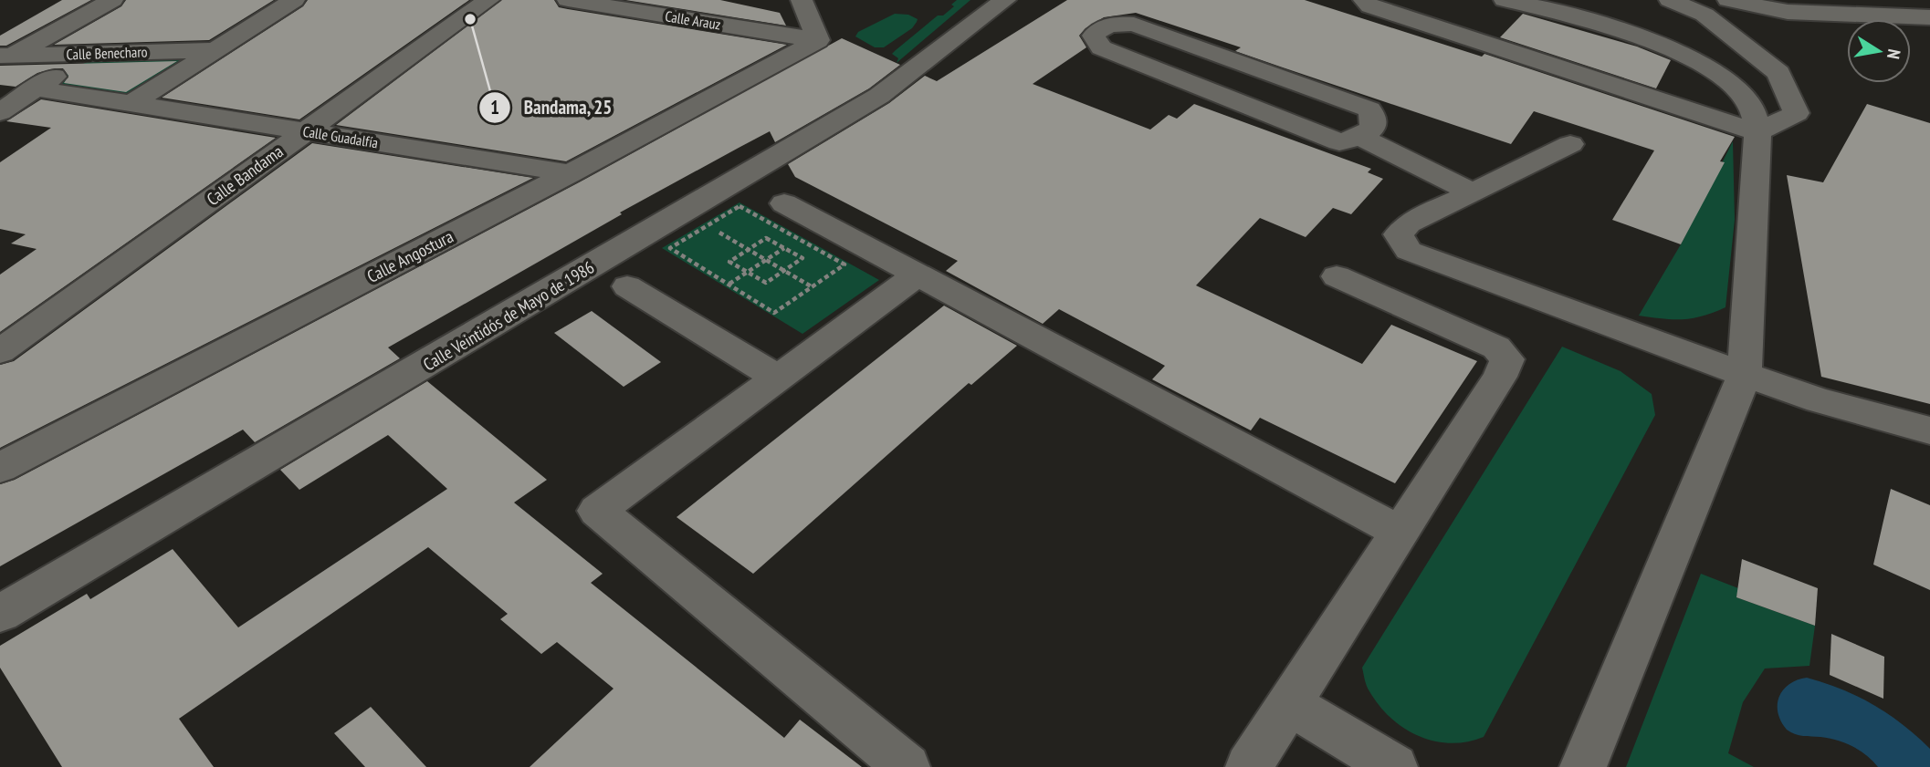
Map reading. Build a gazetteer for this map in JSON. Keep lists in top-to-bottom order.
{
  "streets": {
    "street": [
      "Calle Arauz",
      "Calle Benecharo",
      "Calle Guadalfía",
      "Calle Bandama",
      "Calle Angostura",
      "Calle Veintidós de Mayo de 1986"
    ]
  },
  "crossings": [
    ["Calle Arauz", "Calle Angostura"],
    ["Calle Guadalfía", "Calle Bandama"],
    ["Calle Guadalfía", "Calle Angostura"]
  ],
  "places": ["Bandama, 25"],
  "north": "right"
}
